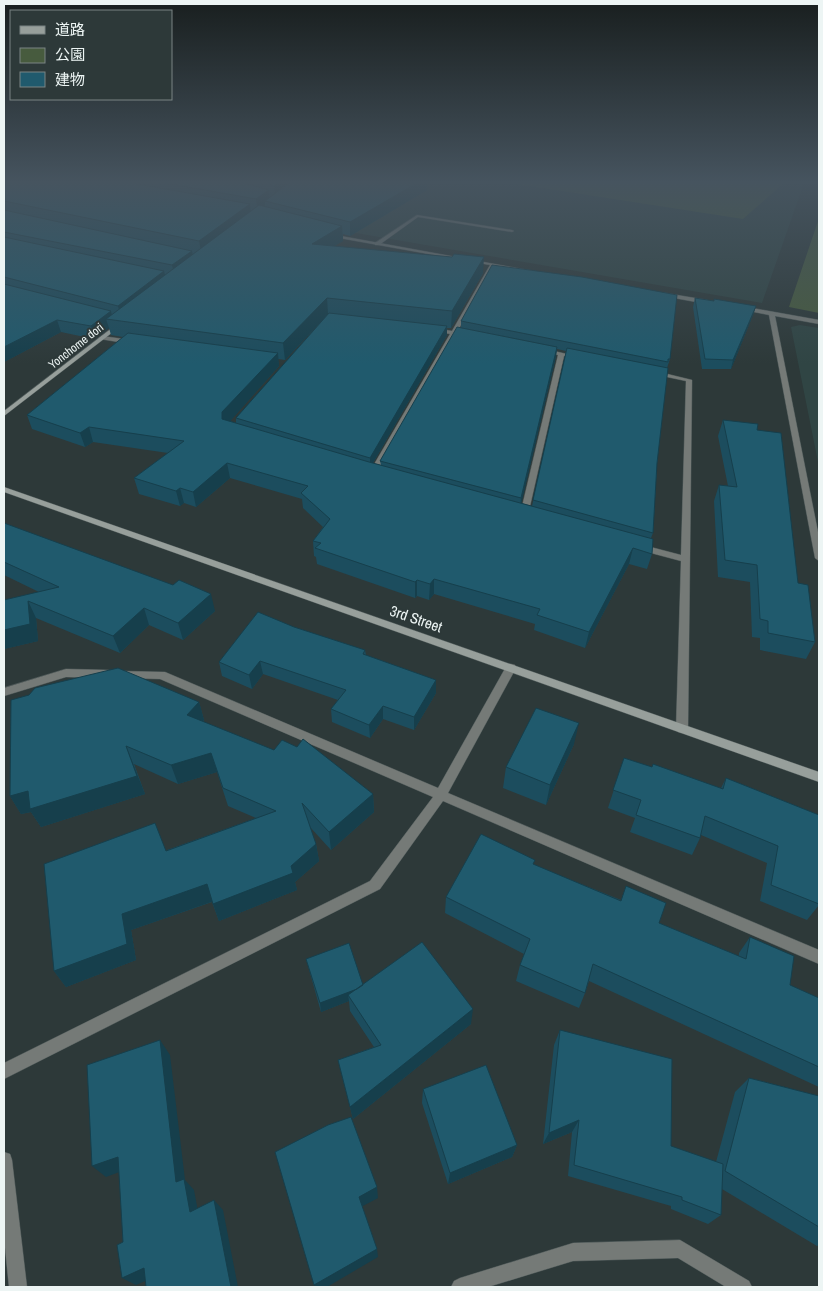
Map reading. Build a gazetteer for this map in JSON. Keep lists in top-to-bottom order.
{
  "streets": {
    "street": ["Yonchome dori", "3rd Street"]
  },
  "legend": ["道路", "公園", "建物"]
}
